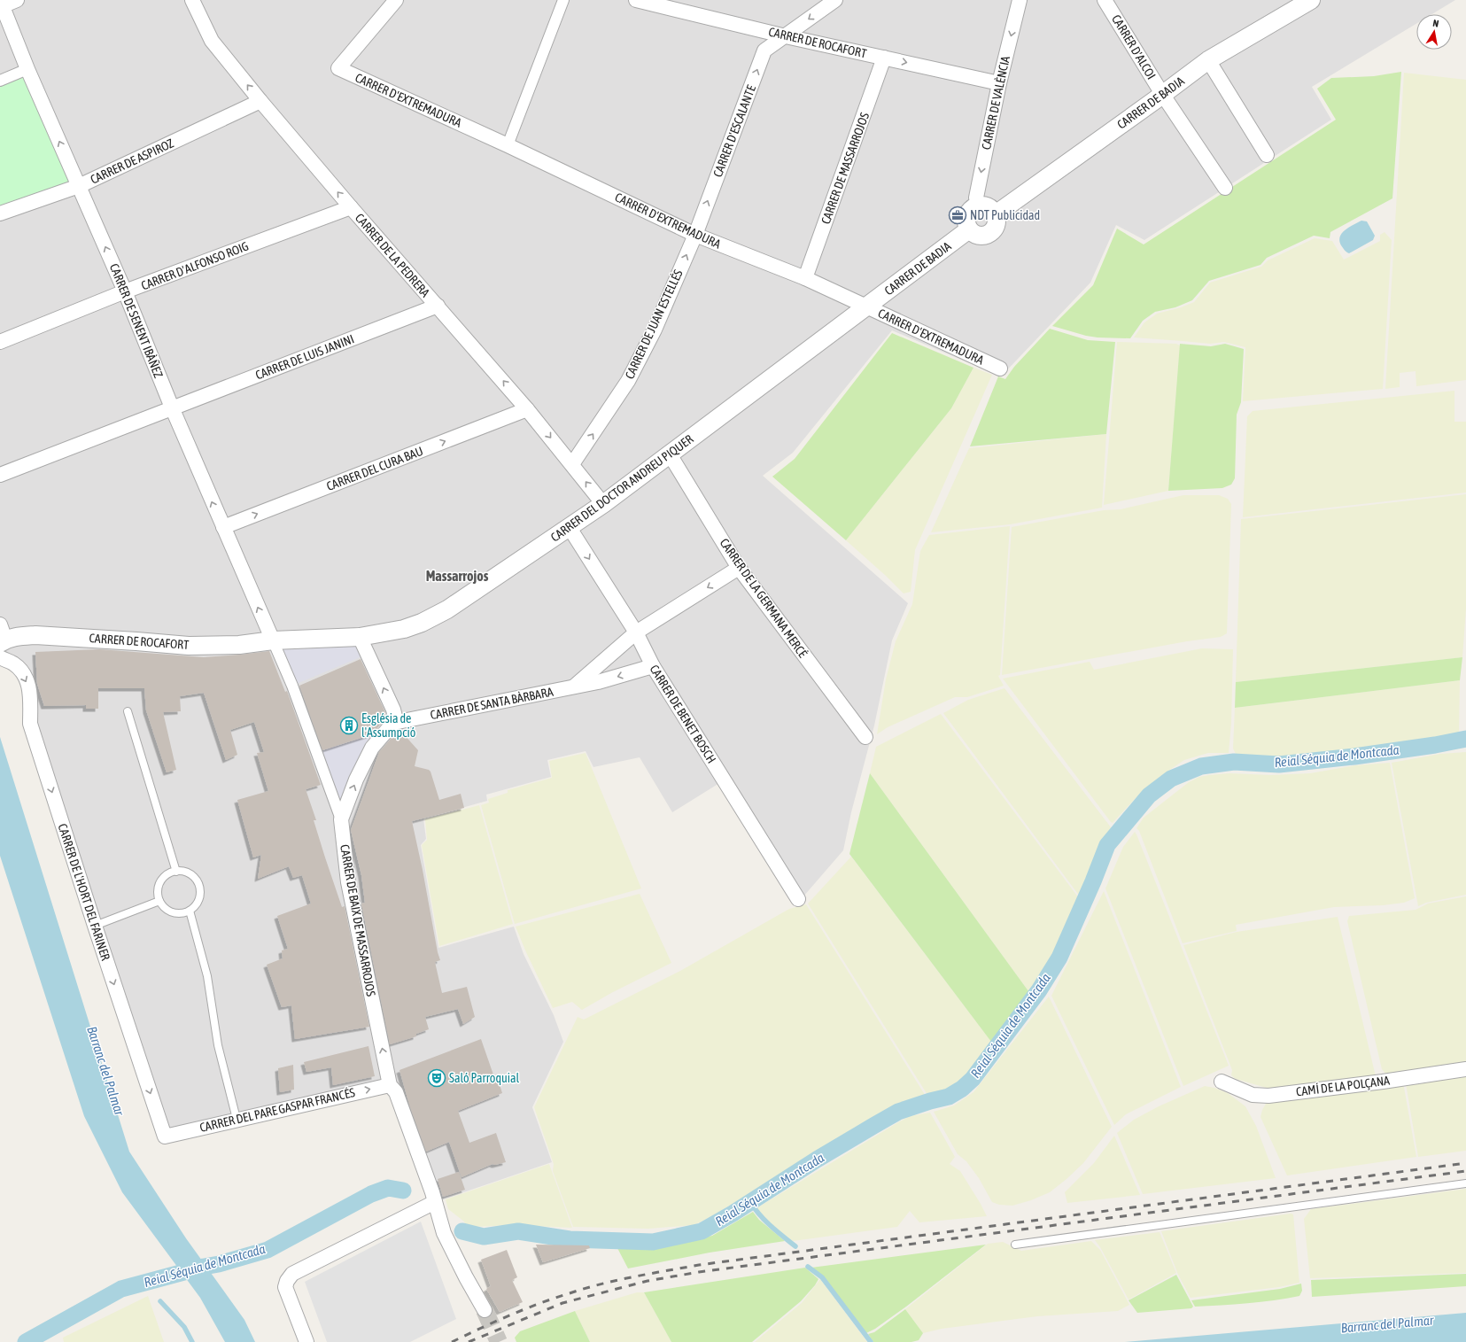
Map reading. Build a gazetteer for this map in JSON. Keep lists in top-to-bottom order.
{
  "streets": {
    "street": [
      "CARRER DE ROCAFORT",
      "CARRER D'ALCOI",
      "CARRER D'EXTREMADURA",
      "CARRER DE VALÈNCIA",
      "CARRER DE BADIA",
      "CARRER D'ESCALANTE",
      "CARRER DE ASPIROZ",
      "CARRER DE MASSARROJOS",
      "CARRER DE LA PEDRERA",
      "CARRER D'ALFONSO ROIG",
      "CARRER DE SENENT IBÀÑEZ",
      "CARRER DE JUAN ESTELLÉS",
      "CARRER DE LUIS JANINI",
      "CARRER DEL CURA BAU",
      "CARRER DEL DOCTOR ANDREU PIQUER",
      "CARRER DE LA GERMANA MERCÉ",
      "CARRER DE SANTA BÀRBARA",
      "CARRER DE BENET BOSCH",
      "CARRER DE L'HORT DEL FARINER",
      "CARRER DE BAIX DE MASSARROJOS",
      "CAMÍ DE LA POLÇANA",
      "CARRER DEL PARE GASPAR FRANCÉS"
    ]
  },
  "crossings": [
    ["CARRER DE ROCAFORT", "CARRER DE VALÈNCIA"],
    ["CARRER DE ROCAFORT", "CARRER D'ESCALANTE"],
    ["CARRER DE ROCAFORT", "CARRER DE MASSARROJOS"],
    ["CARRER DE ROCAFORT", "CARRER DE SENENT IBÀÑEZ"],
    ["CARRER DE ROCAFORT", "CARRER DEL DOCTOR ANDREU PIQUER"],
    ["CARRER DE ROCAFORT", "CARRER DE BAIX DE MASSARROJOS"],
    ["CARRER D'ALCOI", "CARRER DE BADIA"],
    ["CARRER D'EXTREMADURA", "CARRER DE BADIA"],
    ["CARRER D'EXTREMADURA", "CARRER D'ESCALANTE"],
    ["CARRER D'EXTREMADURA", "CARRER DE MASSARROJOS"],
    ["CARRER D'EXTREMADURA", "CARRER DE JUAN ESTELLÉS"],
    ["CARRER D'EXTREMADURA", "CARRER DEL DOCTOR ANDREU PIQUER"],
    ["CARRER DE VALÈNCIA", "CARRER DE BADIA"],
    ["CARRER DE BADIA", "CARRER DEL DOCTOR ANDREU PIQUER"],
    ["CARRER D'ESCALANTE", "CARRER DE JUAN ESTELLÉS"],
    ["CARRER DE ASPIROZ", "CARRER DE LA PEDRERA"],
    ["CARRER DE ASPIROZ", "CARRER DE SENENT IBÀÑEZ"],
    ["CARRER DE LA PEDRERA", "CARRER D'ALFONSO ROIG"],
    ["CARRER DE LA PEDRERA", "CARRER DE JUAN ESTELLÉS"],
    ["CARRER DE LA PEDRERA", "CARRER DE LUIS JANINI"],
    ["CARRER DE LA PEDRERA", "CARRER DEL CURA BAU"],
    ["CARRER DE LA PEDRERA", "CARRER DEL DOCTOR ANDREU PIQUER"],
    ["CARRER D'ALFONSO ROIG", "CARRER DE SENENT IBÀÑEZ"],
    ["CARRER DE SENENT IBÀÑEZ", "CARRER DE LUIS JANINI"],
    ["CARRER DE SENENT IBÀÑEZ", "CARRER DEL CURA BAU"],
    ["CARRER DE SENENT IBÀÑEZ", "CARRER DEL DOCTOR ANDREU PIQUER"],
    ["CARRER DE SENENT IBÀÑEZ", "CARRER DE BAIX DE MASSARROJOS"],
    ["CARRER DEL DOCTOR ANDREU PIQUER", "CARRER DE LA GERMANA MERCÉ"],
    ["CARRER DEL DOCTOR ANDREU PIQUER", "CARRER DE BENET BOSCH"],
    ["CARRER DEL DOCTOR ANDREU PIQUER", "CARRER DE BAIX DE MASSARROJOS"],
    ["CARRER DE LA GERMANA MERCÉ", "CARRER DE SANTA BÀRBARA"],
    ["CARRER DE SANTA BÀRBARA", "CARRER DE BENET BOSCH"],
    ["CARRER DE L'HORT DEL FARINER", "CARRER DEL PARE GASPAR FRANCÉS"],
    ["CARRER DE BAIX DE MASSARROJOS", "CARRER DEL PARE GASPAR FRANCÉS"]
  ],
  "one_way": [
    "CARRER DE VALÈNCIA",
    "CARRER DE SENENT IBÀÑEZ",
    "CARRER DE JUAN ESTELLÉS",
    "CARRER DEL CURA BAU",
    "CARRER DE L'HORT DEL FARINER",
    "CARRER DE BAIX DE MASSARROJOS",
    "CARRER DEL PARE GASPAR FRANCÉS"
  ],
  "districts": ["Massarrojos"],
  "water": ["Reial Séquia de Montcada", "Barranc del Palmar"],
  "places": {
    "office": ["NDT Publicidad"],
    "building": ["Església de l'Assumpció"],
    "theatre": ["Saló Parroquial"]
  },
  "north": "top"
}
